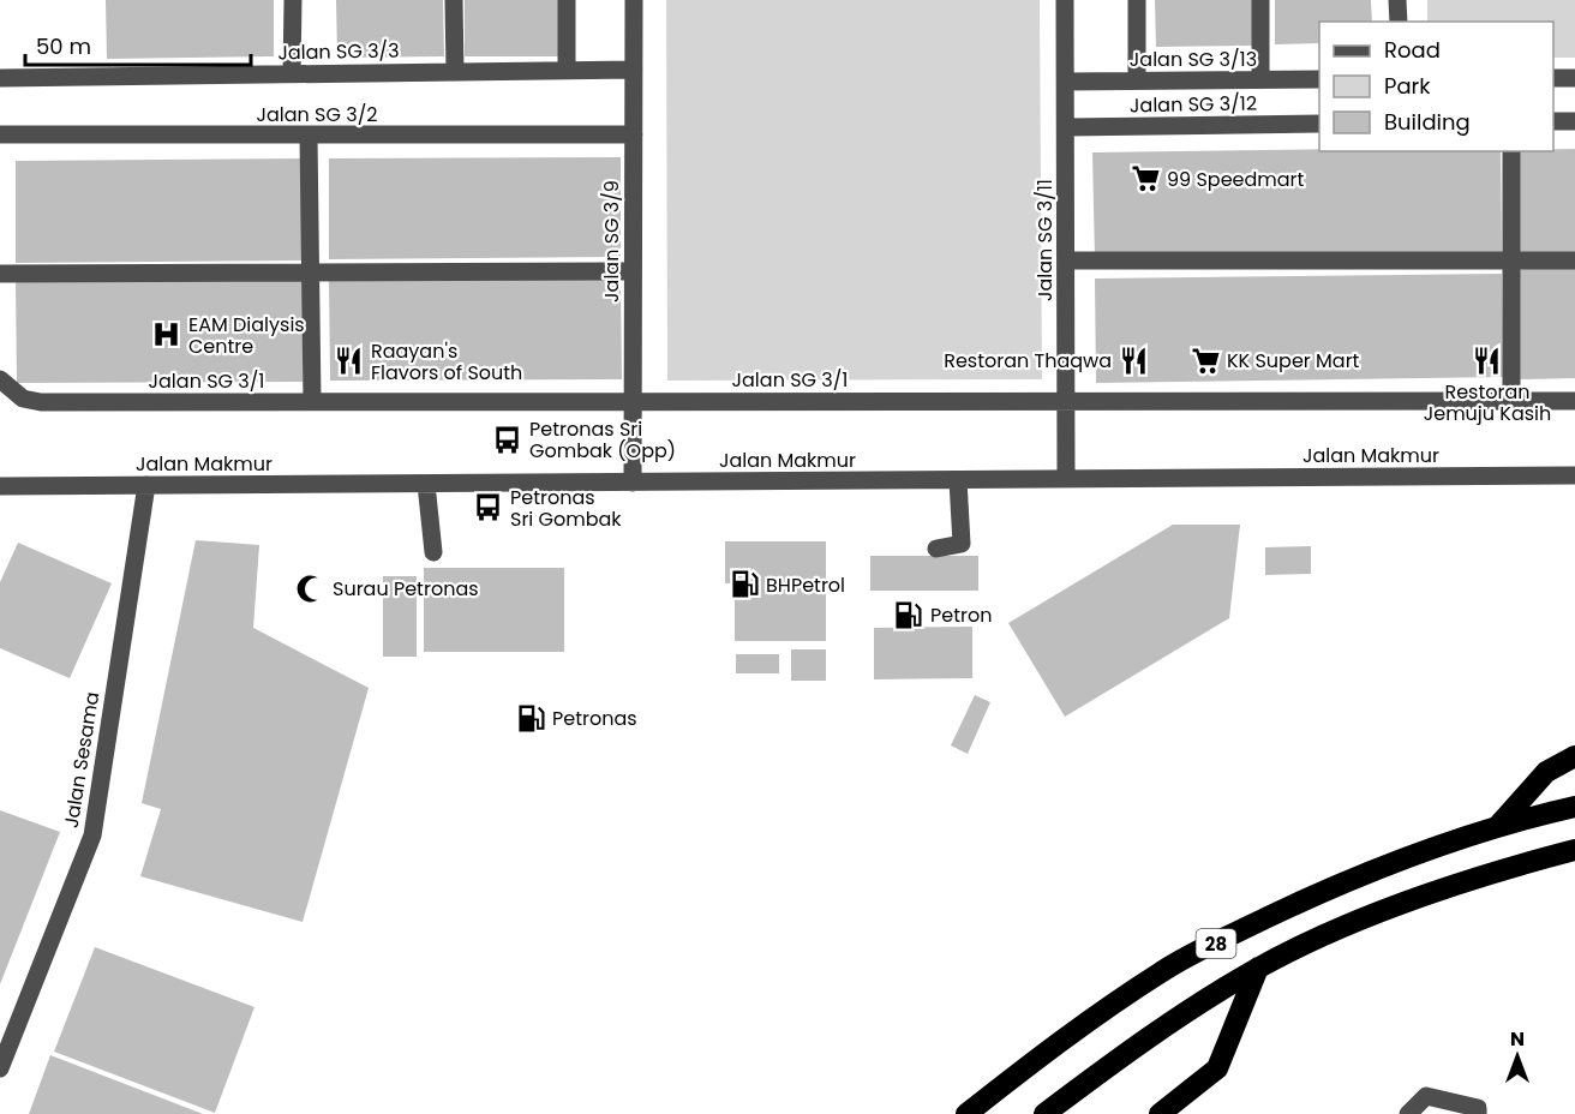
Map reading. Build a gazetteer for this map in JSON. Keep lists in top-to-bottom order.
{
  "streets": {
    "highway": ["28"],
    "street": [
      "Jalan SG 3/3",
      "Jalan SG 3/13",
      "Jalan SG 3/12",
      "Jalan SG 3/2",
      "Jalan SG 3/11",
      "Jalan SG 3/9",
      "Jalan SG 3/1",
      "Jalan Makmur",
      "Jalan Sesama"
    ]
  },
  "crossings": [
    ["Jalan SG 3/3", "Jalan SG 3/9"],
    ["Jalan SG 3/13", "Jalan SG 3/11"],
    ["Jalan SG 3/12", "Jalan SG 3/11"],
    ["Jalan SG 3/2", "Jalan SG 3/9"],
    ["Jalan SG 3/11", "Jalan SG 3/1"],
    ["Jalan SG 3/11", "Jalan Makmur"],
    ["Jalan SG 3/9", "Jalan SG 3/1"],
    ["Jalan SG 3/9", "Jalan Makmur"],
    ["Jalan Makmur", "Jalan Sesama"]
  ],
  "places": {
    "supermarket": ["99 Speedmart", "KK Super Mart"],
    "hospital": ["EAM Dialysis Centre"],
    "restaurant": ["Restoran Thaqwa", "Raayan's Flavors of South", "Restoran Jemuju Kasih"],
    "bus stop": ["Petronas Sri Gombak (Opp)", "Petronas Sri Gombak"],
    "fuel station": ["BHPetrol", "Petron", "Petronas"],
    "mosque": ["Surau Petronas"]
  },
  "legend": ["Road", "Park", "Building"],
  "scale_bar": "50 m",
  "north": "top"
}
